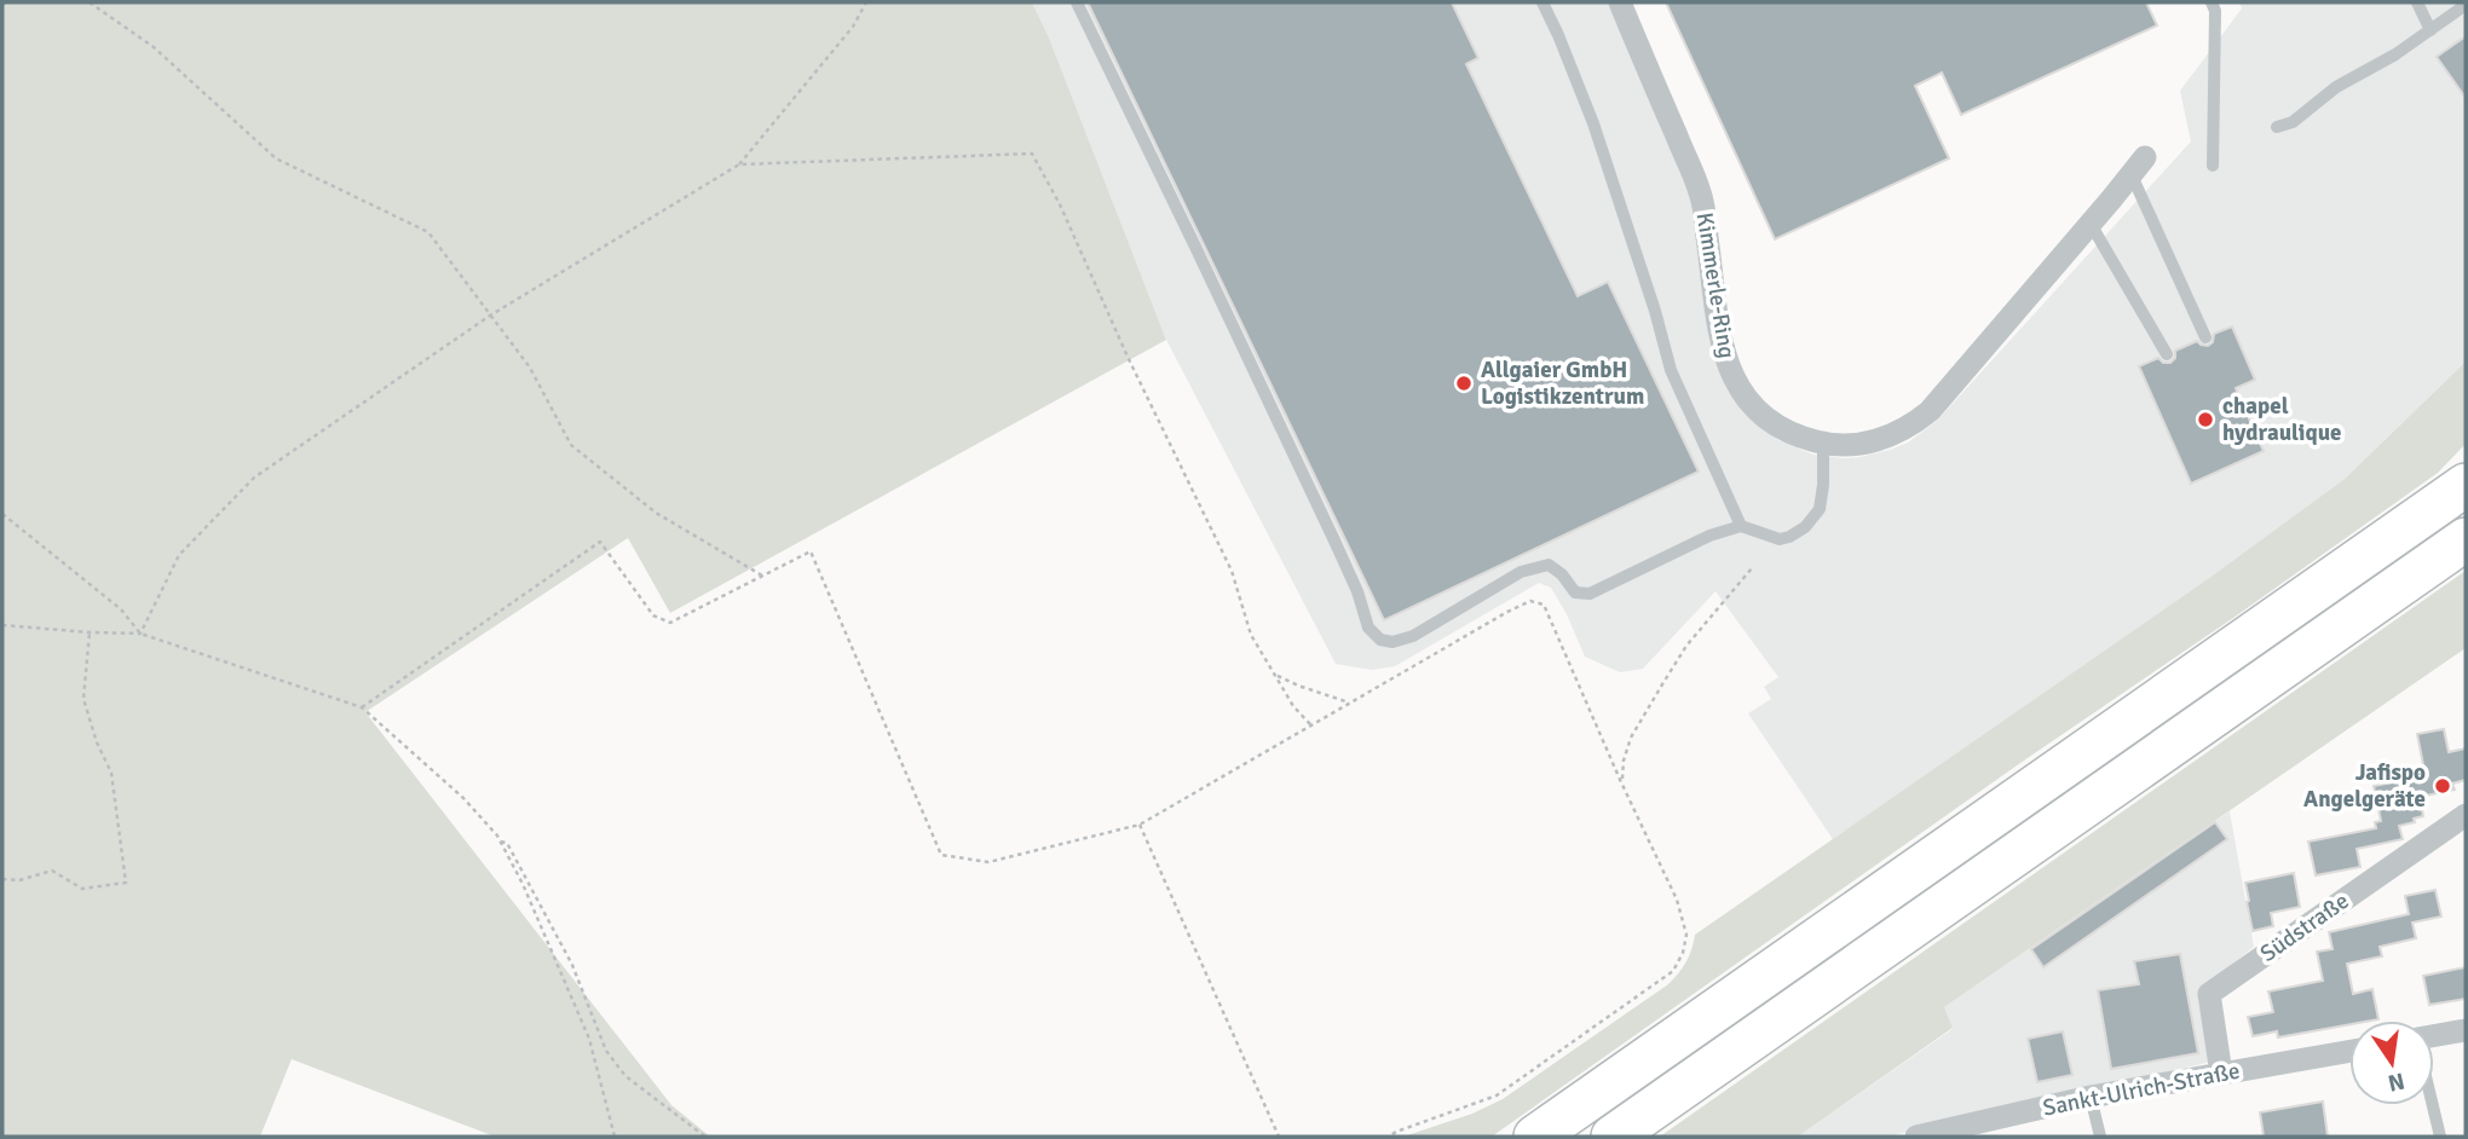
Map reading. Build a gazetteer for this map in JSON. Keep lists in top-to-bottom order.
{
  "streets": {
    "street": ["Kimmerle-Ring", "Südstraße", "Sankt-Ulrich-Straße"]
  },
  "crossings": [
    ["Südstraße", "Sankt-Ulrich-Straße"]
  ],
  "places": ["Allgaier GmbH Logistikzentrum", "chapel hydraulique", "Jafispo Angelgeräte"],
  "north": "bottom"
}
